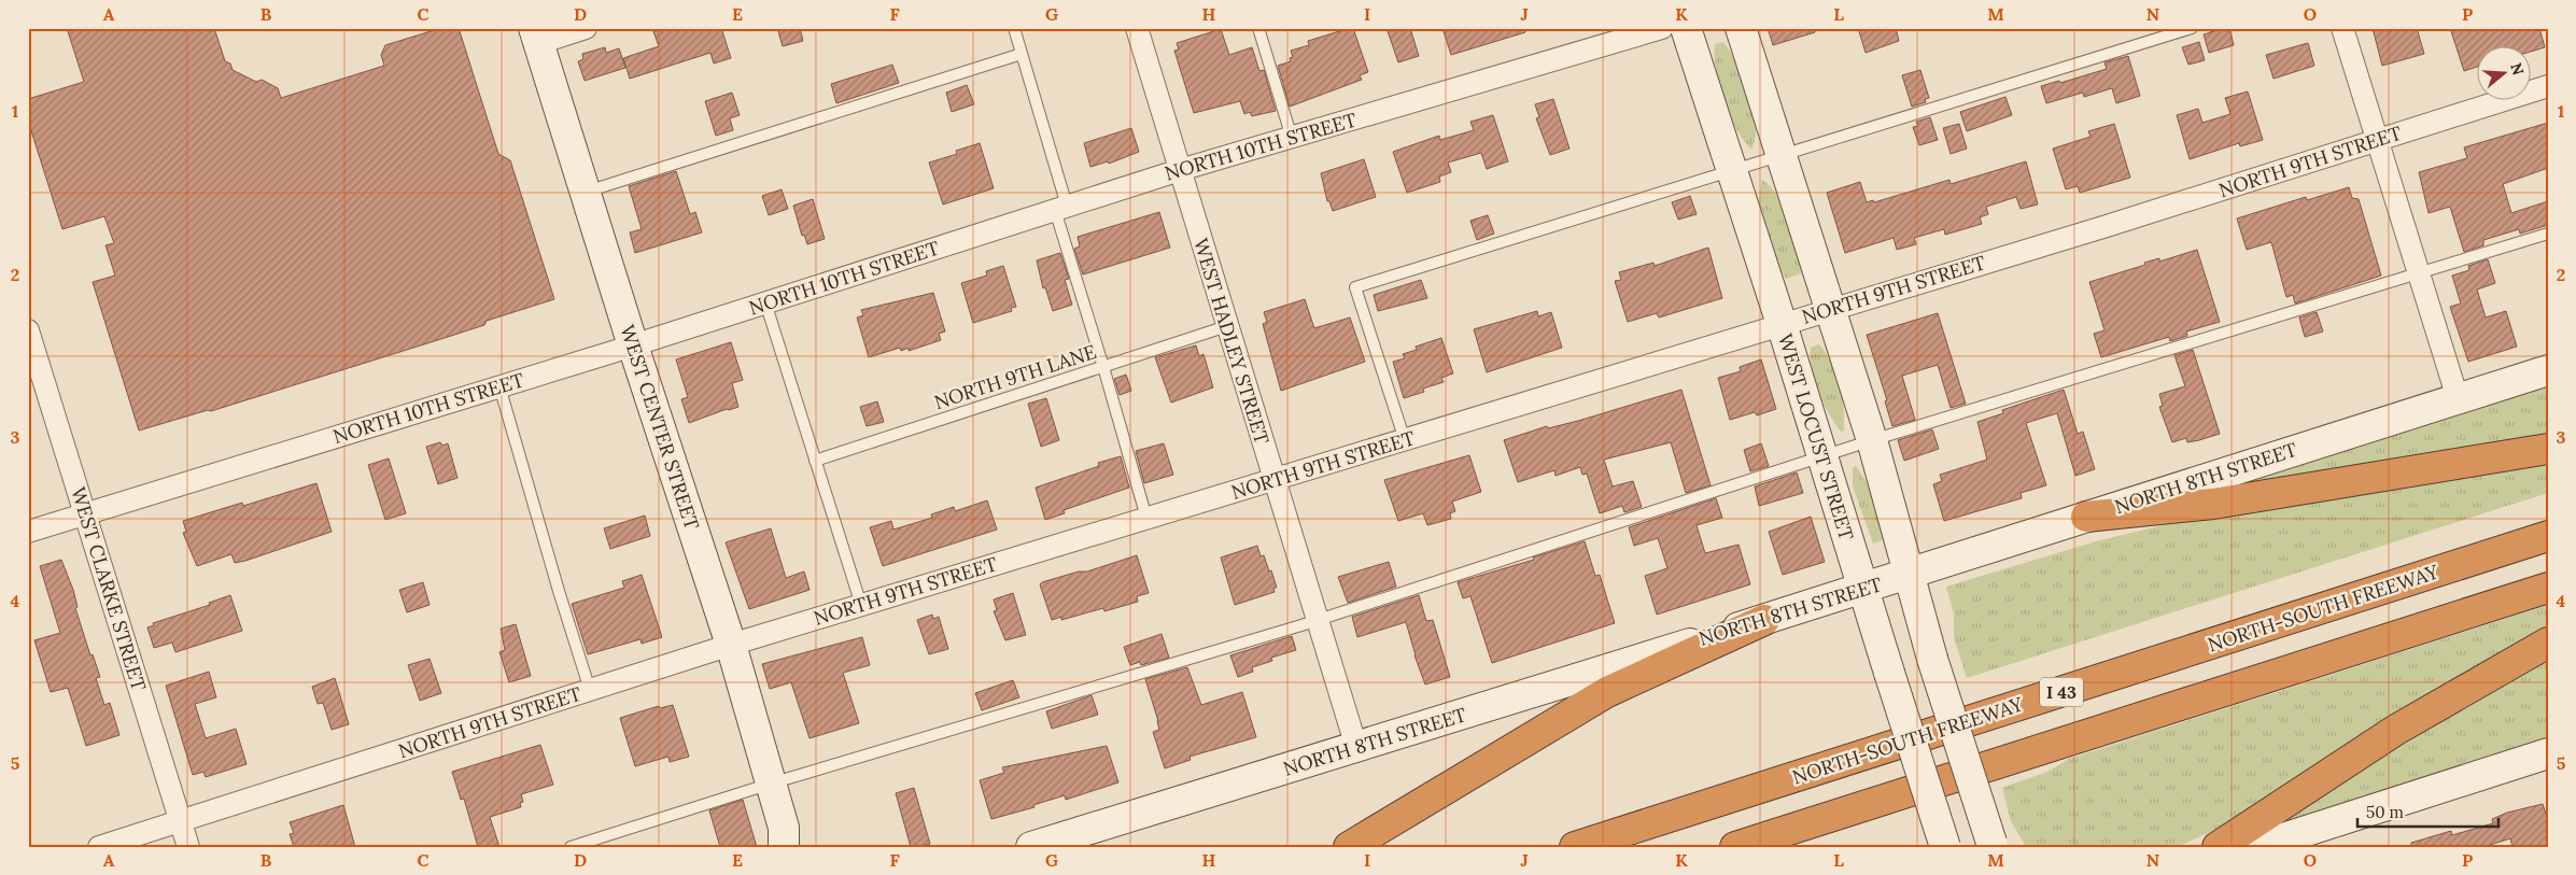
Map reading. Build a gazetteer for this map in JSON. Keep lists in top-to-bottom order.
{
  "streets": {
    "highway": ["NORTH-SOUTH FREEWAY", "I 43"],
    "street": [
      "NORTH 10TH STREET",
      "NORTH 9TH STREET",
      "WEST HADLEY STREET",
      "WEST CENTER STREET",
      "WEST LOCUST STREET",
      "NORTH 8TH STREET",
      "WEST CLARKE STREET"
    ],
    "lane": ["NORTH 9TH LANE"]
  },
  "crossings": [
    ["NORTH 10TH STREET", "WEST HADLEY STREET"],
    ["NORTH 10TH STREET", "WEST CENTER STREET"],
    ["NORTH 10TH STREET", "WEST CLARKE STREET"],
    ["NORTH 9TH STREET", "WEST HADLEY STREET"],
    ["NORTH 9TH STREET", "WEST CENTER STREET"],
    ["NORTH 9TH STREET", "WEST LOCUST STREET"],
    ["NORTH 9TH STREET", "WEST CLARKE STREET"],
    ["WEST HADLEY STREET", "NORTH 9TH LANE"],
    ["WEST HADLEY STREET", "NORTH 8TH STREET"],
    ["WEST LOCUST STREET", "NORTH 8TH STREET"]
  ],
  "scale_bar": "50 m",
  "north": "right",
  "grid": {
    "columns": [
      "A",
      "B",
      "C",
      "D",
      "E",
      "F",
      "G",
      "H",
      "I",
      "J",
      "K",
      "L",
      "M",
      "N",
      "O",
      "P"
    ],
    "rows": [
      "1",
      "2",
      "3",
      "4",
      "5"
    ]
  }
}
